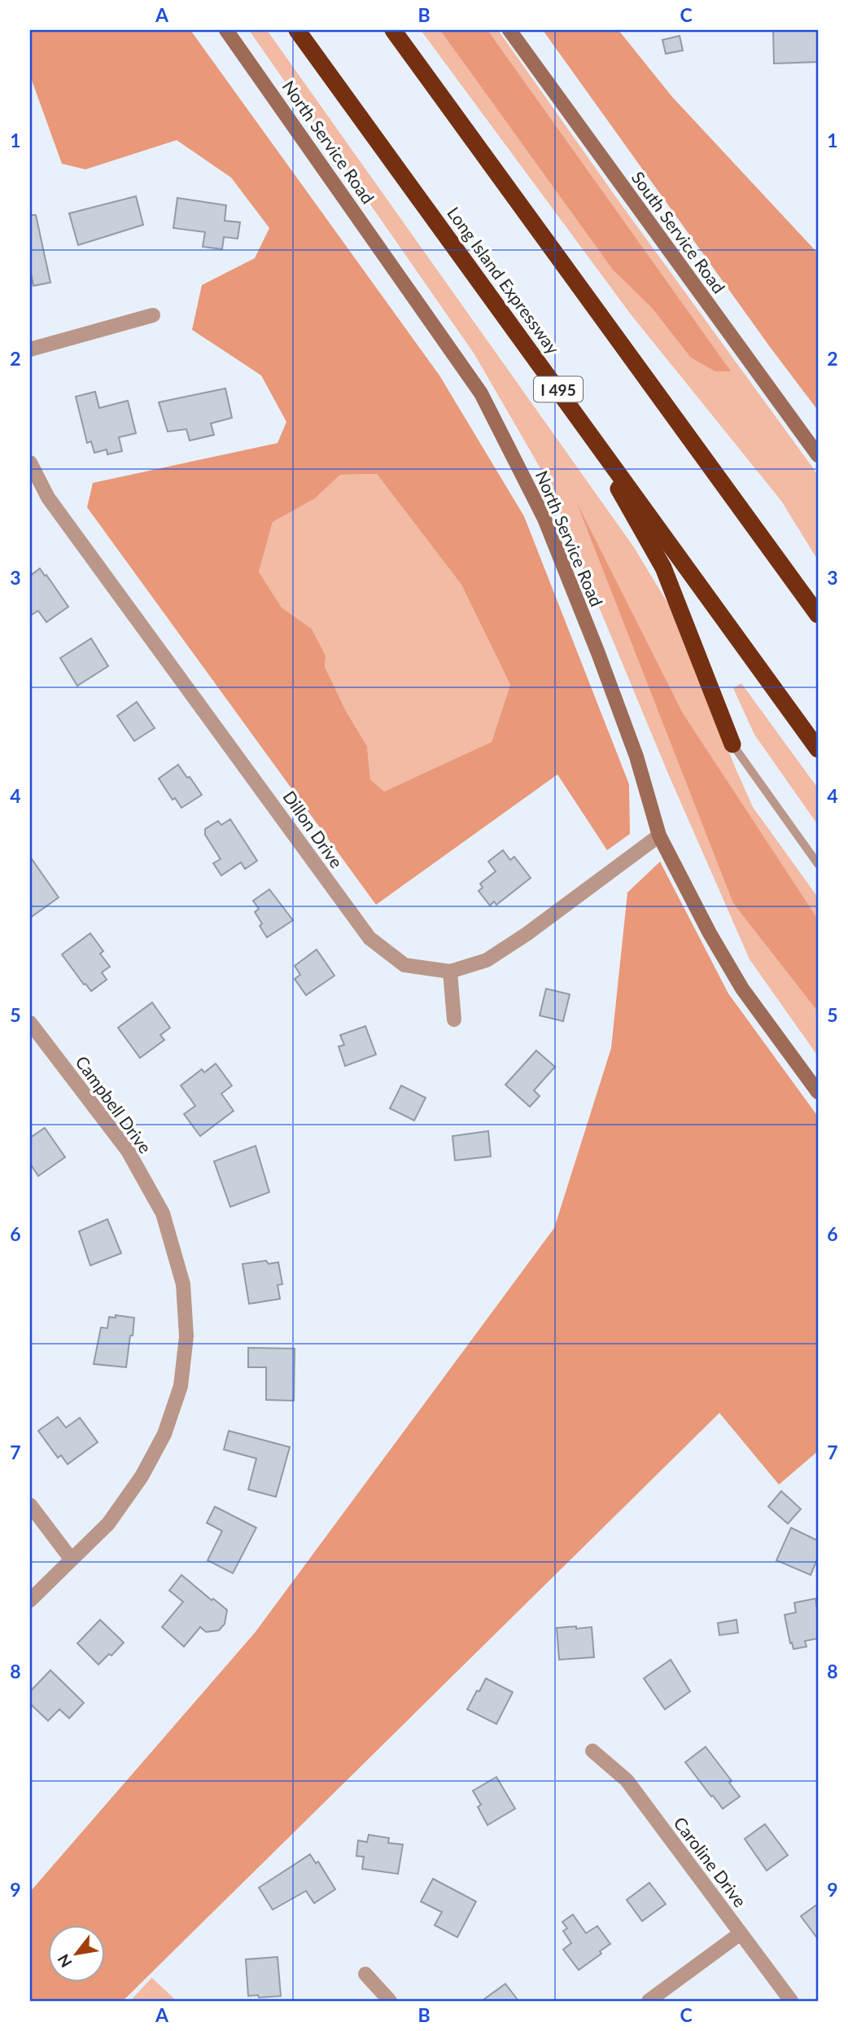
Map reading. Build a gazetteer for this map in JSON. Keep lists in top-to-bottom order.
{
  "streets": {
    "highway": ["Long Island Expressway", "I 495"],
    "main road": ["North Service Road", "South Service Road"],
    "street": ["Dillon Drive", "Campbell Drive", "Caroline Drive"]
  },
  "crossings": [
    ["North Service Road", "Dillon Drive"]
  ],
  "north": "bottom left",
  "grid": {
    "columns": ["A", "B", "C"],
    "rows": [
      "1",
      "2",
      "3",
      "4",
      "5",
      "6",
      "7",
      "8",
      "9"
    ]
  }
}
